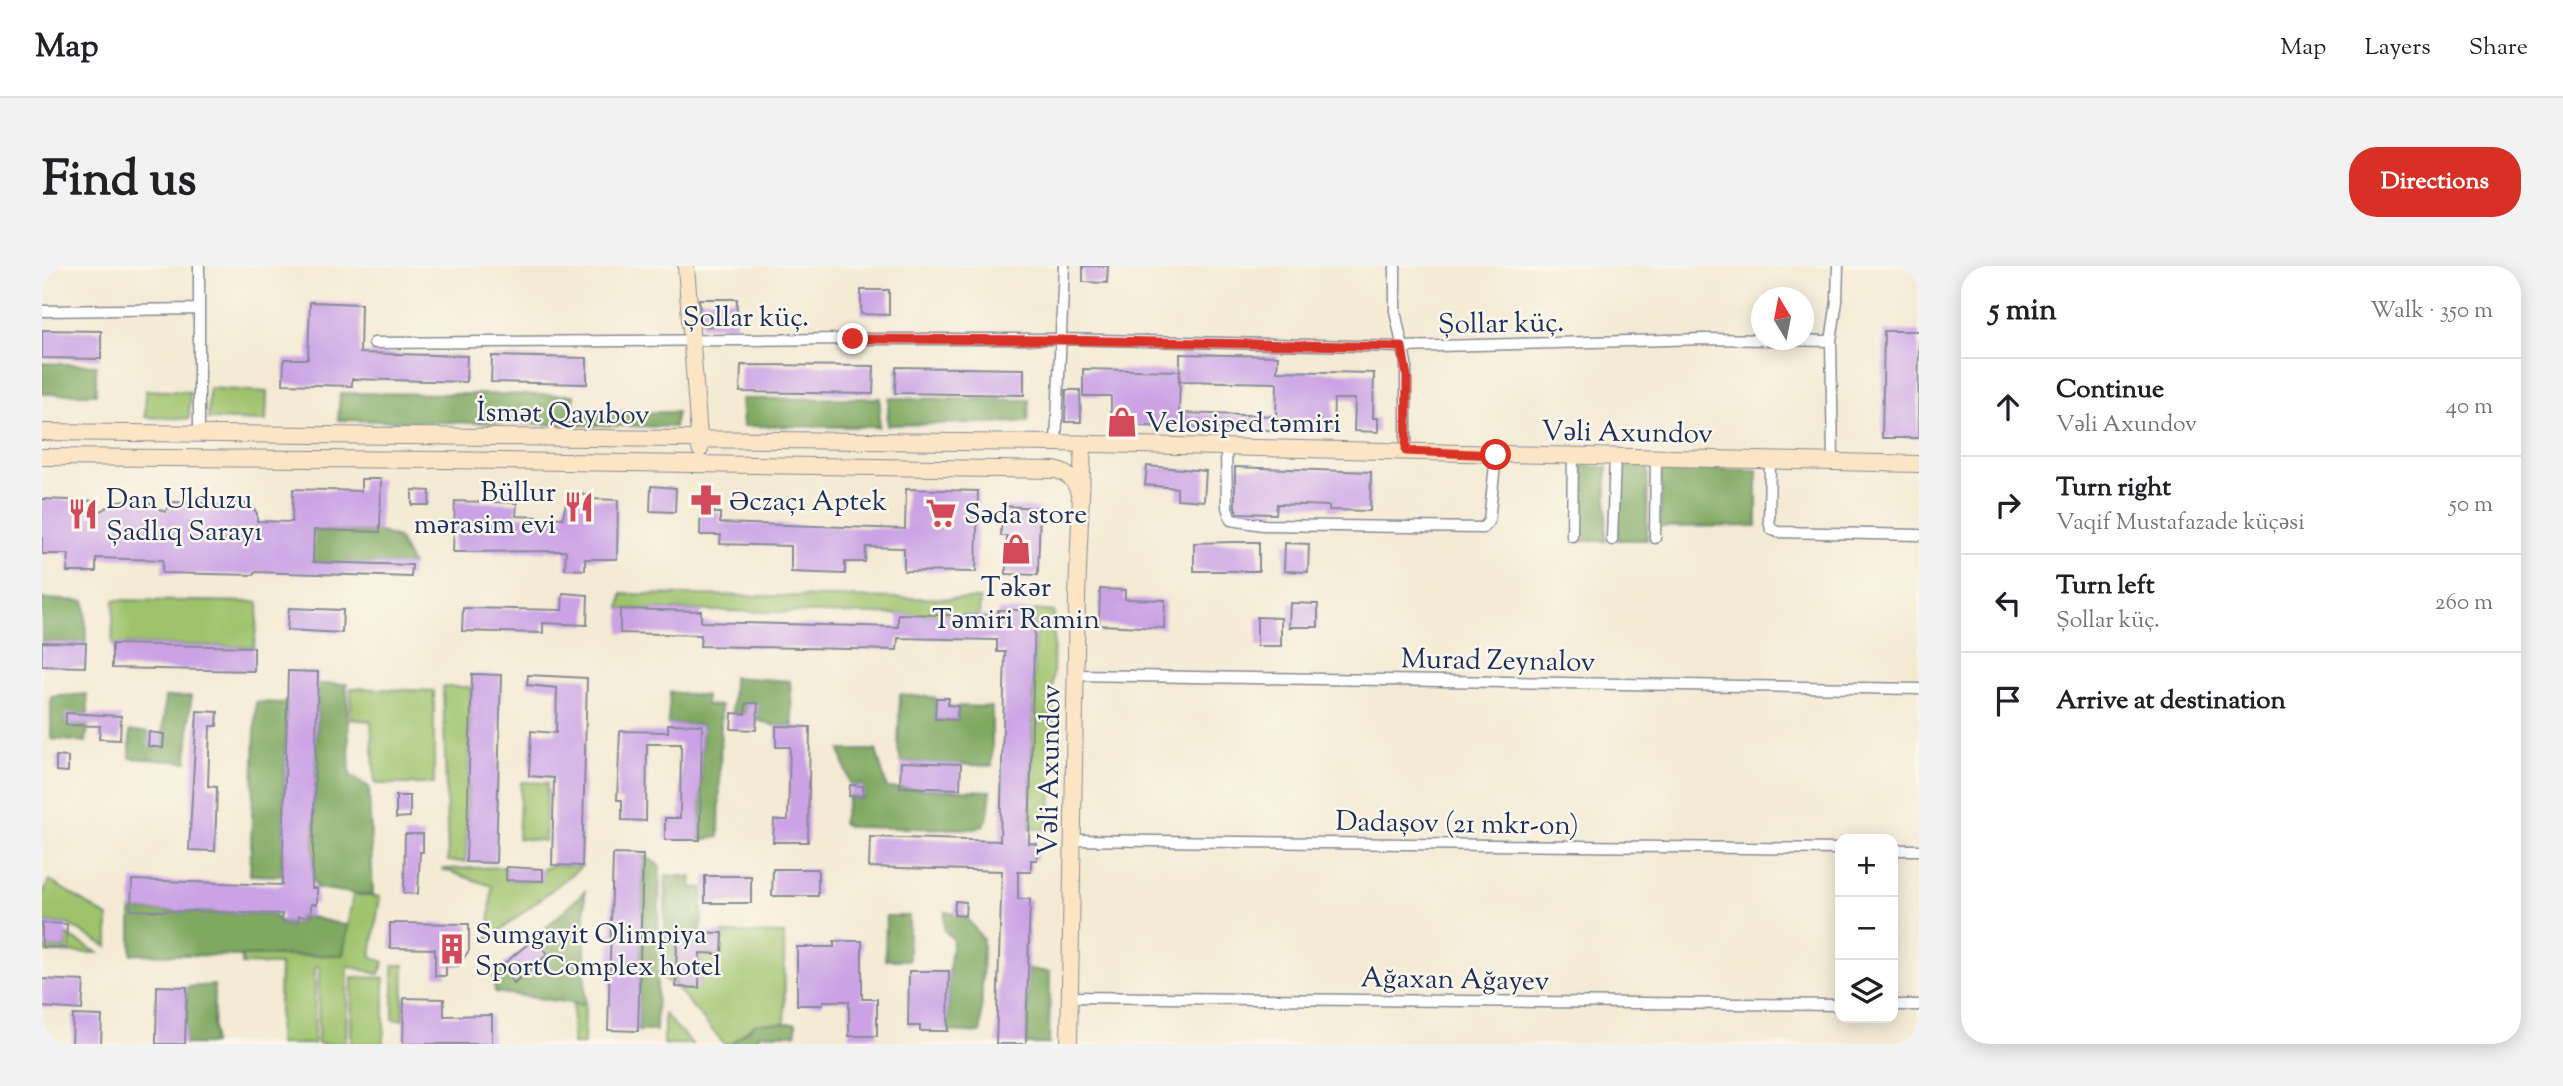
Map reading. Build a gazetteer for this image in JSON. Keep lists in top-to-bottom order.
{
  "streets": {
    "street": [
      "Şollar küç.",
      "İsmət Qayıbov",
      "Vəli Axundov",
      "Murad Zeynalov",
      "Dadaşov (21 mkr-on)",
      "Ağaxan Ağayev"
    ]
  },
  "crossings": [
    ["İsmət Qayıbov", "Vəli Axundov"],
    ["Vəli Axundov", "Murad Zeynalov"],
    ["Vəli Axundov", "Dadaşov (21 mkr-on)"],
    ["Vəli Axundov", "Ağaxan Ağayev"]
  ],
  "places": {
    "shop": ["Velosiped təmiri", "Tәkәr Tәmiri Ramin"],
    "pharmacy": ["Əczaçı Aptek"],
    "restaurant": ["Büllur mərasim evi", "Dan Ulduzu Şadlıq Sarayı"],
    "supermarket": ["Səda store"],
    "building": ["Sumgayit Olimpiya SportComplex hotel"]
  },
  "north": "top",
  "page": {
    "header": "Map",
    "nav": ["Map", "Layers", "Share"],
    "title": "Find us",
    "buttons": "Directions",
    "heading": ["5 min", "Walk · 350 m"],
    "list": [
      ["Continue", "Vəli Axundov", "40 m"],
      ["Turn right", "Vaqif Mustafazade küçəsi", "50 m"],
      ["Turn left", "Şollar küç.", "260 m"],
      "Arrive at destination"
    ],
    "map_buttons": ["+", "−"]
  }
}
